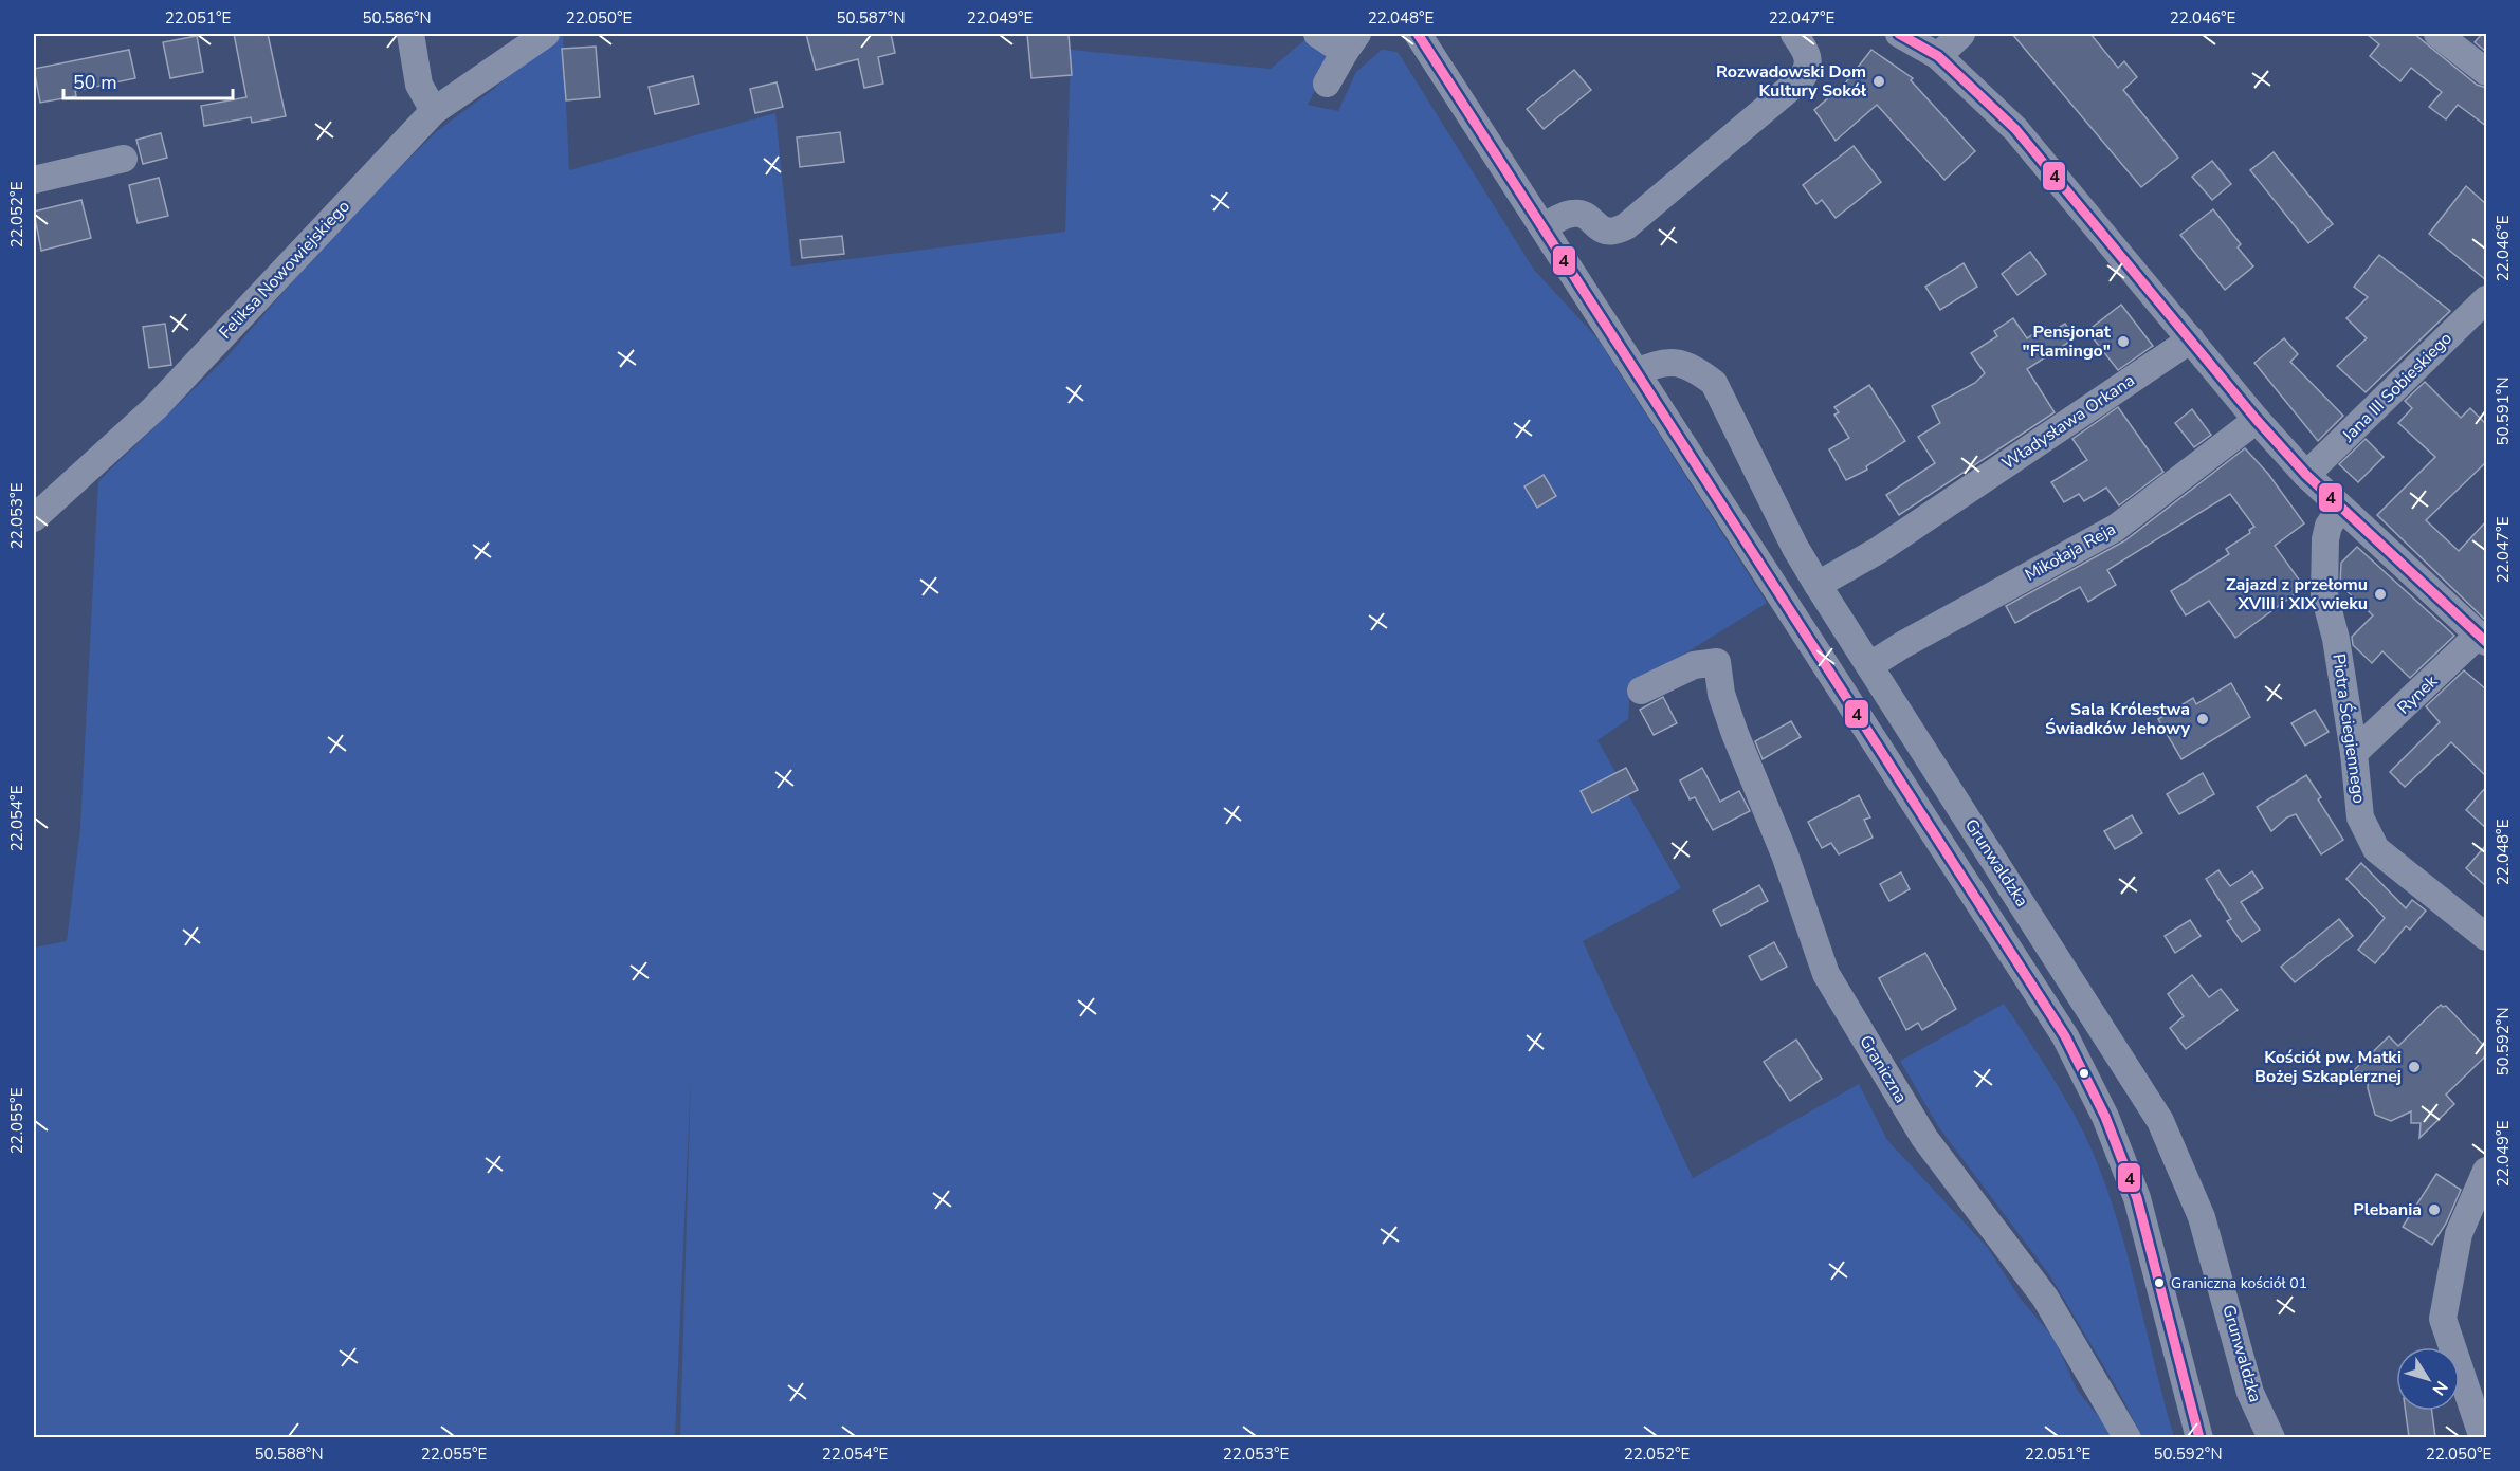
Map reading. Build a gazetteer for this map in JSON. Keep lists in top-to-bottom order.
{
  "streets": {
    "street": [
      "Feliksa Nowowiejskiego",
      "Jana III Sobieskiego",
      "Władysława Orkana",
      "Mikołaja Reja",
      "Rynek",
      "Piotra Ściegiennego",
      "Grunwaldzka",
      "Graniczna"
    ]
  },
  "crossings": [
    ["Władysława Orkana", "Grunwaldzka"],
    ["Mikołaja Reja", "Grunwaldzka"],
    ["Rynek", "Piotra Ściegiennego"]
  ],
  "places": [
    "Rozwadowski Dom Kultury Sokół",
    "Pensjonat \"Flamingo\"",
    "Zajazd z przełomu XVIII i XIX wieku",
    "Sala Królestwa Świadków Jehowy",
    "Kościół pw. Matki Bożej Szkaplerznej",
    "Plebania",
    "Graniczna kościół 01"
  ],
  "lines": ["transit line 4"],
  "scale_bar": "50 m",
  "north": "bottom right",
  "coordinates": [
    "22.051°E",
    "50.586°N",
    "22.050°E",
    "50.587°N",
    "22.049°E",
    "22.048°E",
    "22.047°E",
    "22.046°E",
    "22.052°E",
    "50.591°N",
    "22.053°E",
    "22.054°E",
    "50.592°N",
    "22.055°E",
    "50.588°N"
  ]
}
